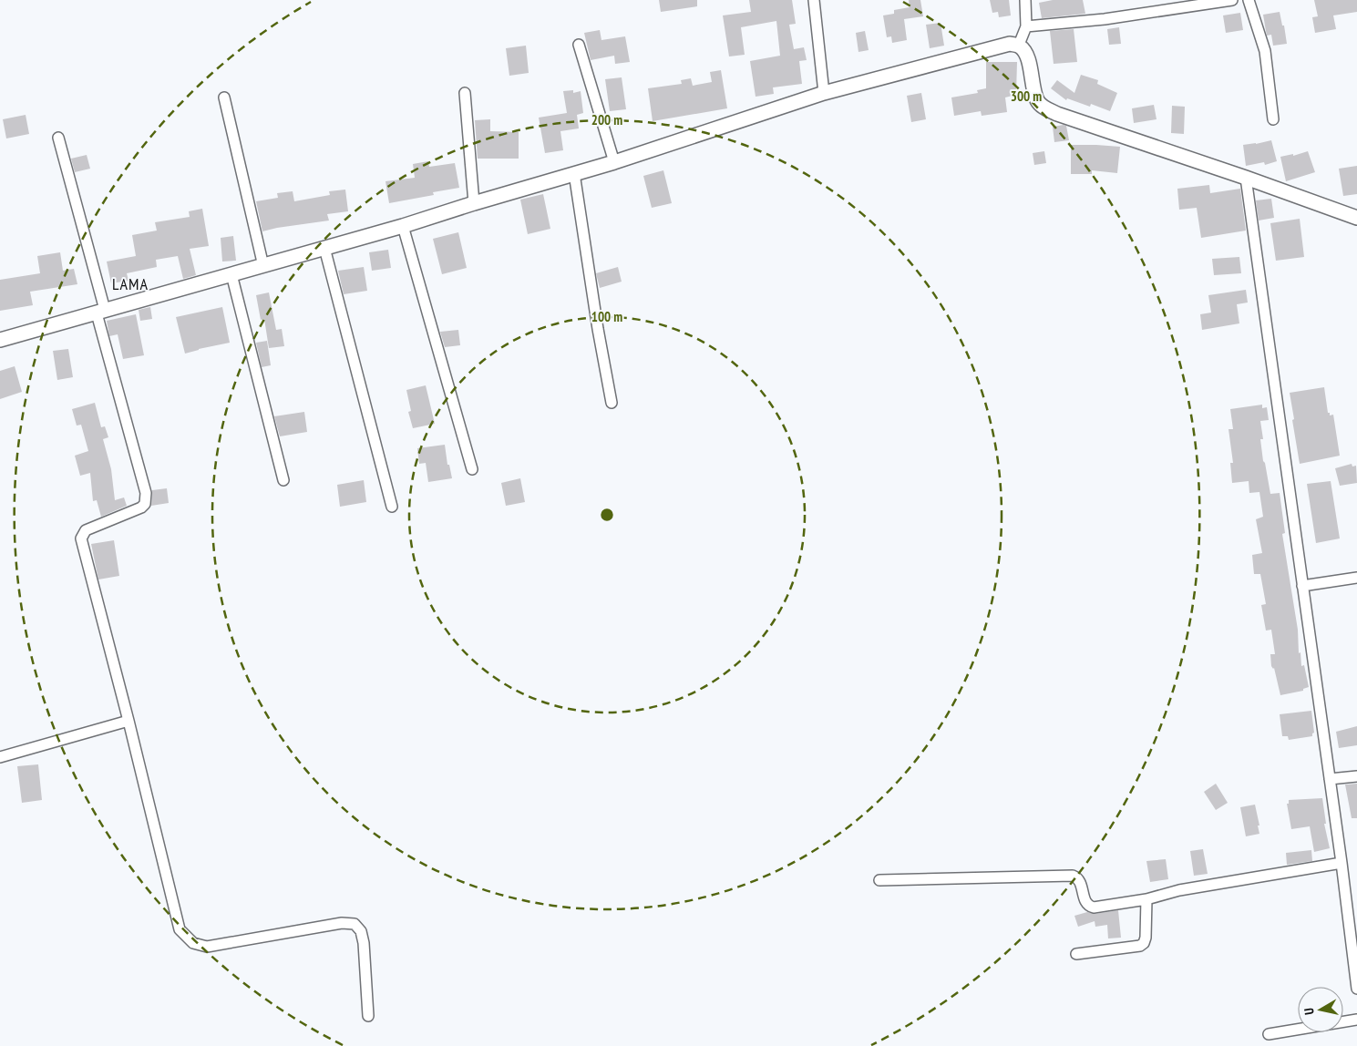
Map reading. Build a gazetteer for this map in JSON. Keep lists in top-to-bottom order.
{
  "districts": ["LAMA"],
  "north": "left",
  "rings": ["300 m", "200 m", "100 m"]
}
